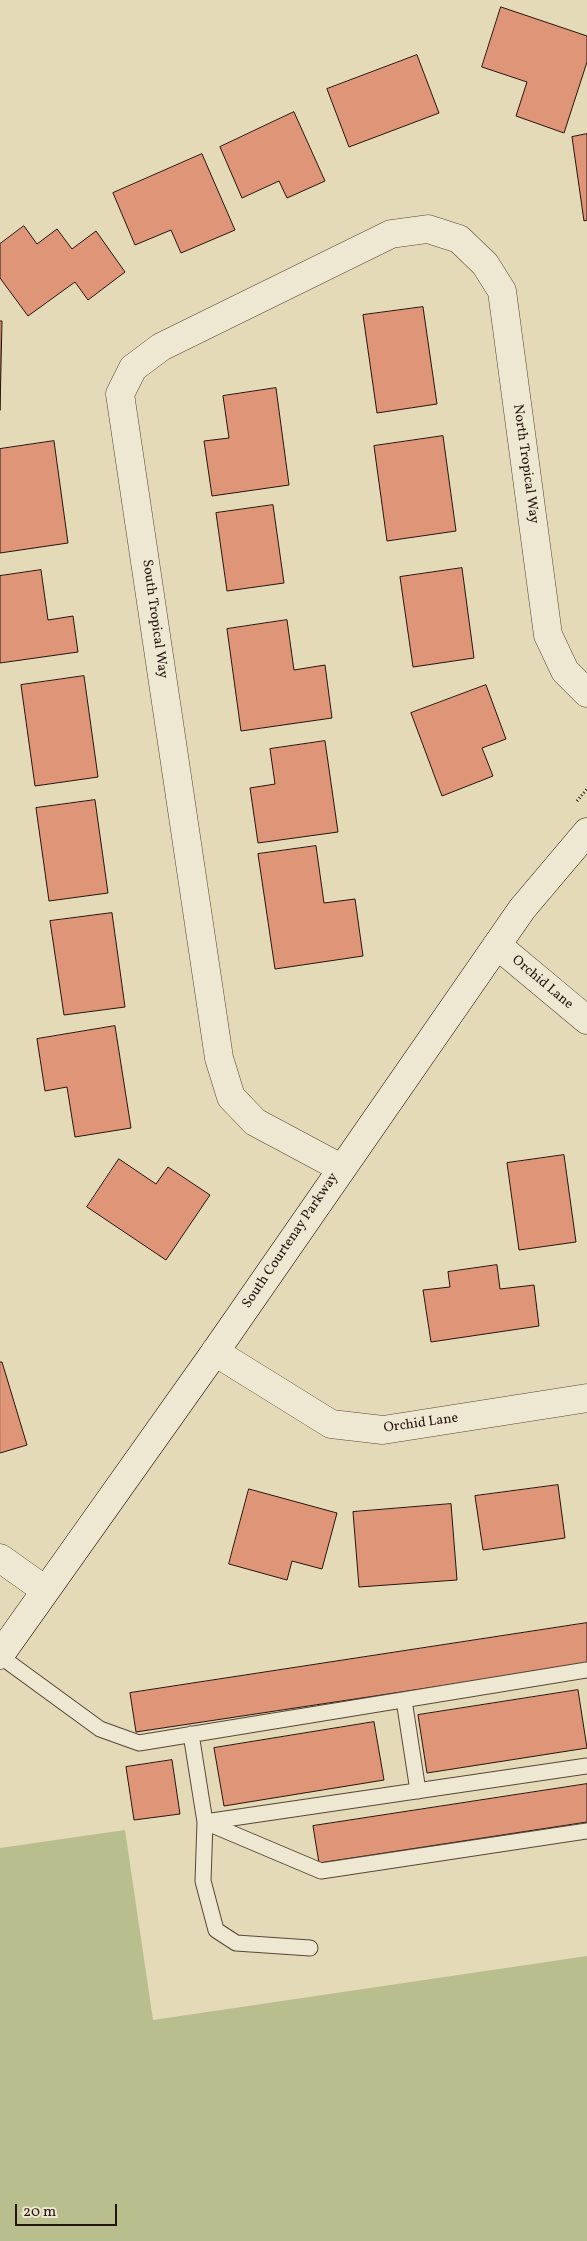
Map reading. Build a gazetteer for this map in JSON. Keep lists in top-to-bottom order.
{
  "streets": {
    "street": [
      "North Tropical Way",
      "South Tropical Way",
      "Orchid Lane",
      "South Courtenay Parkway"
    ]
  },
  "crossings": [
    ["North Tropical Way", "South Tropical Way"],
    ["South Tropical Way", "South Courtenay Parkway"],
    ["Orchid Lane", "South Courtenay Parkway"]
  ],
  "scale_bar": "20 m"
}
